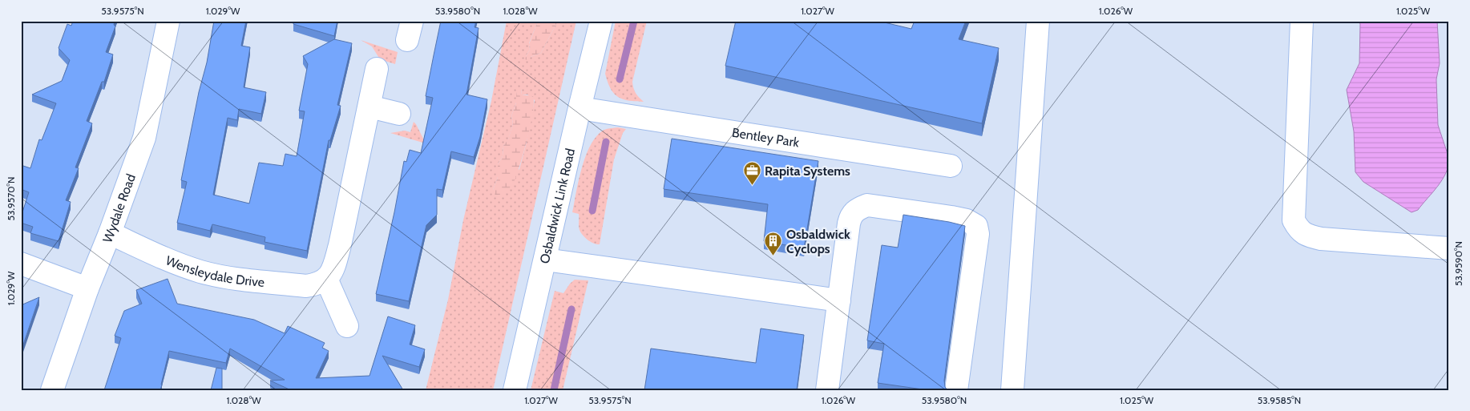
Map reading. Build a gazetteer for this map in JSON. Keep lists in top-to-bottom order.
{
  "streets": {
    "street": [
      "Bentley Park",
      "Osbaldwick Link Road",
      "Wydale Road",
      "Wensleydale Drive"
    ]
  },
  "crossings": [
    ["Bentley Park", "Osbaldwick Link Road"],
    ["Wydale Road", "Wensleydale Drive"]
  ],
  "places": {
    "office": ["Rapita Systems"],
    "building": ["Osbaldwick Cyclops"]
  },
  "coordinates": [
    "53.9575°N",
    "1.029°W",
    "53.9580°N",
    "1.028°W",
    "1.027°W",
    "1.026°W",
    "1.025°W",
    "53.9570°N",
    "53.9590°N",
    "53.9585°N"
  ]
}
